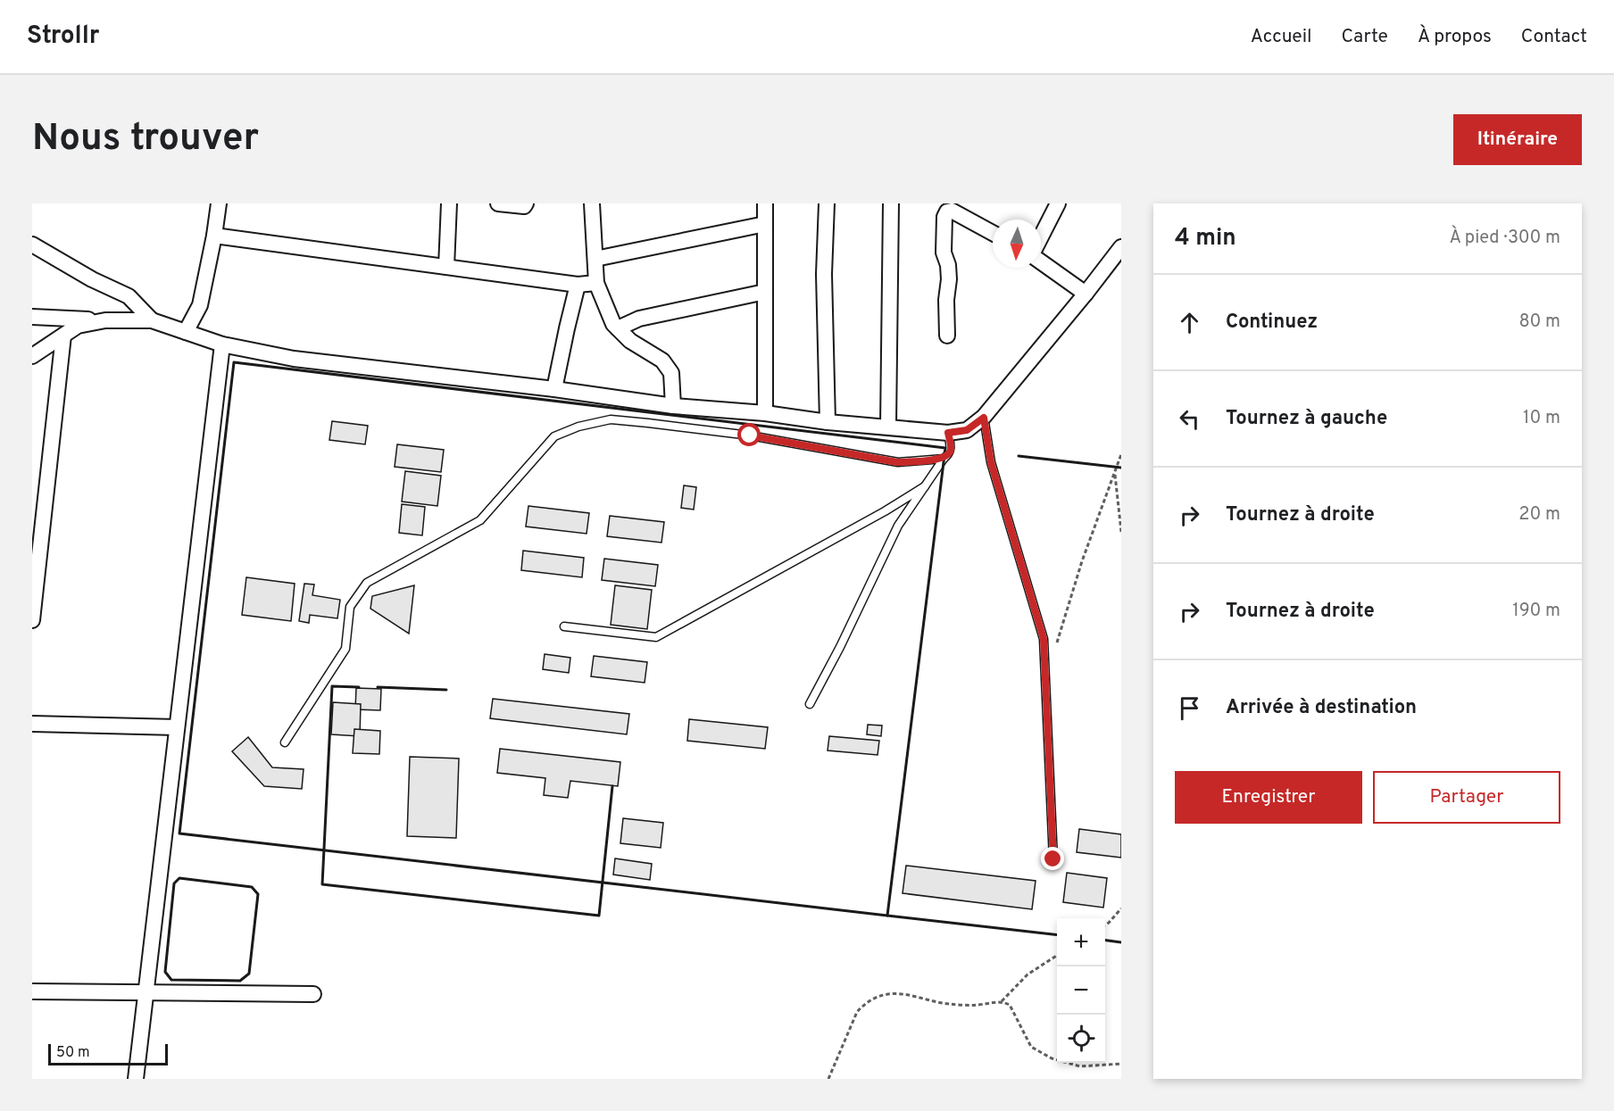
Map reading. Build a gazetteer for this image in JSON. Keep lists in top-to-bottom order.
{
  "scale_bar": "50 m",
  "north": "bottom",
  "page": {
    "header": "Strollr",
    "nav": [
      "Accueil",
      "Carte",
      "À propos",
      "Contact"
    ],
    "buttons": [
      "Itinéraire",
      ["Enregistrer", "Partager"]
    ],
    "title": "Nous trouver",
    "heading": ["4 min", "À pied · 300 m"],
    "list": [
      ["Continuez", "80 m"],
      ["Tournez à gauche", "10 m"],
      ["Tournez à droite", "20 m"],
      ["Tournez à droite", "190 m"],
      "Arrivée à destination"
    ],
    "map_buttons": ["+", "−"],
    "scale": "50 m"
  }
}
